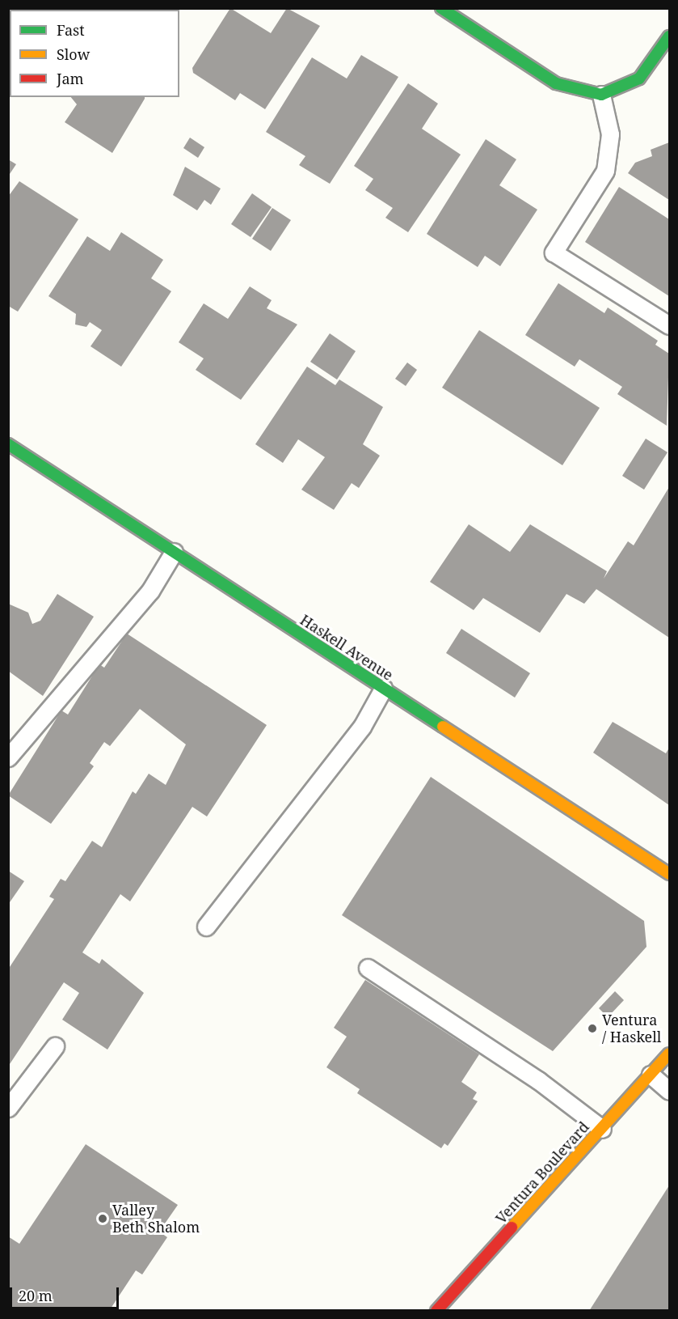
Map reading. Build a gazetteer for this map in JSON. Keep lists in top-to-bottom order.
{
  "streets": {
    "street": ["Haskell Avenue", "Ventura Boulevard"]
  },
  "places": ["Ventura / Haskell", "Valley Beth Shalom"],
  "legend": ["Fast", "Slow", "Jam"],
  "scale_bar": "20 m"
}
